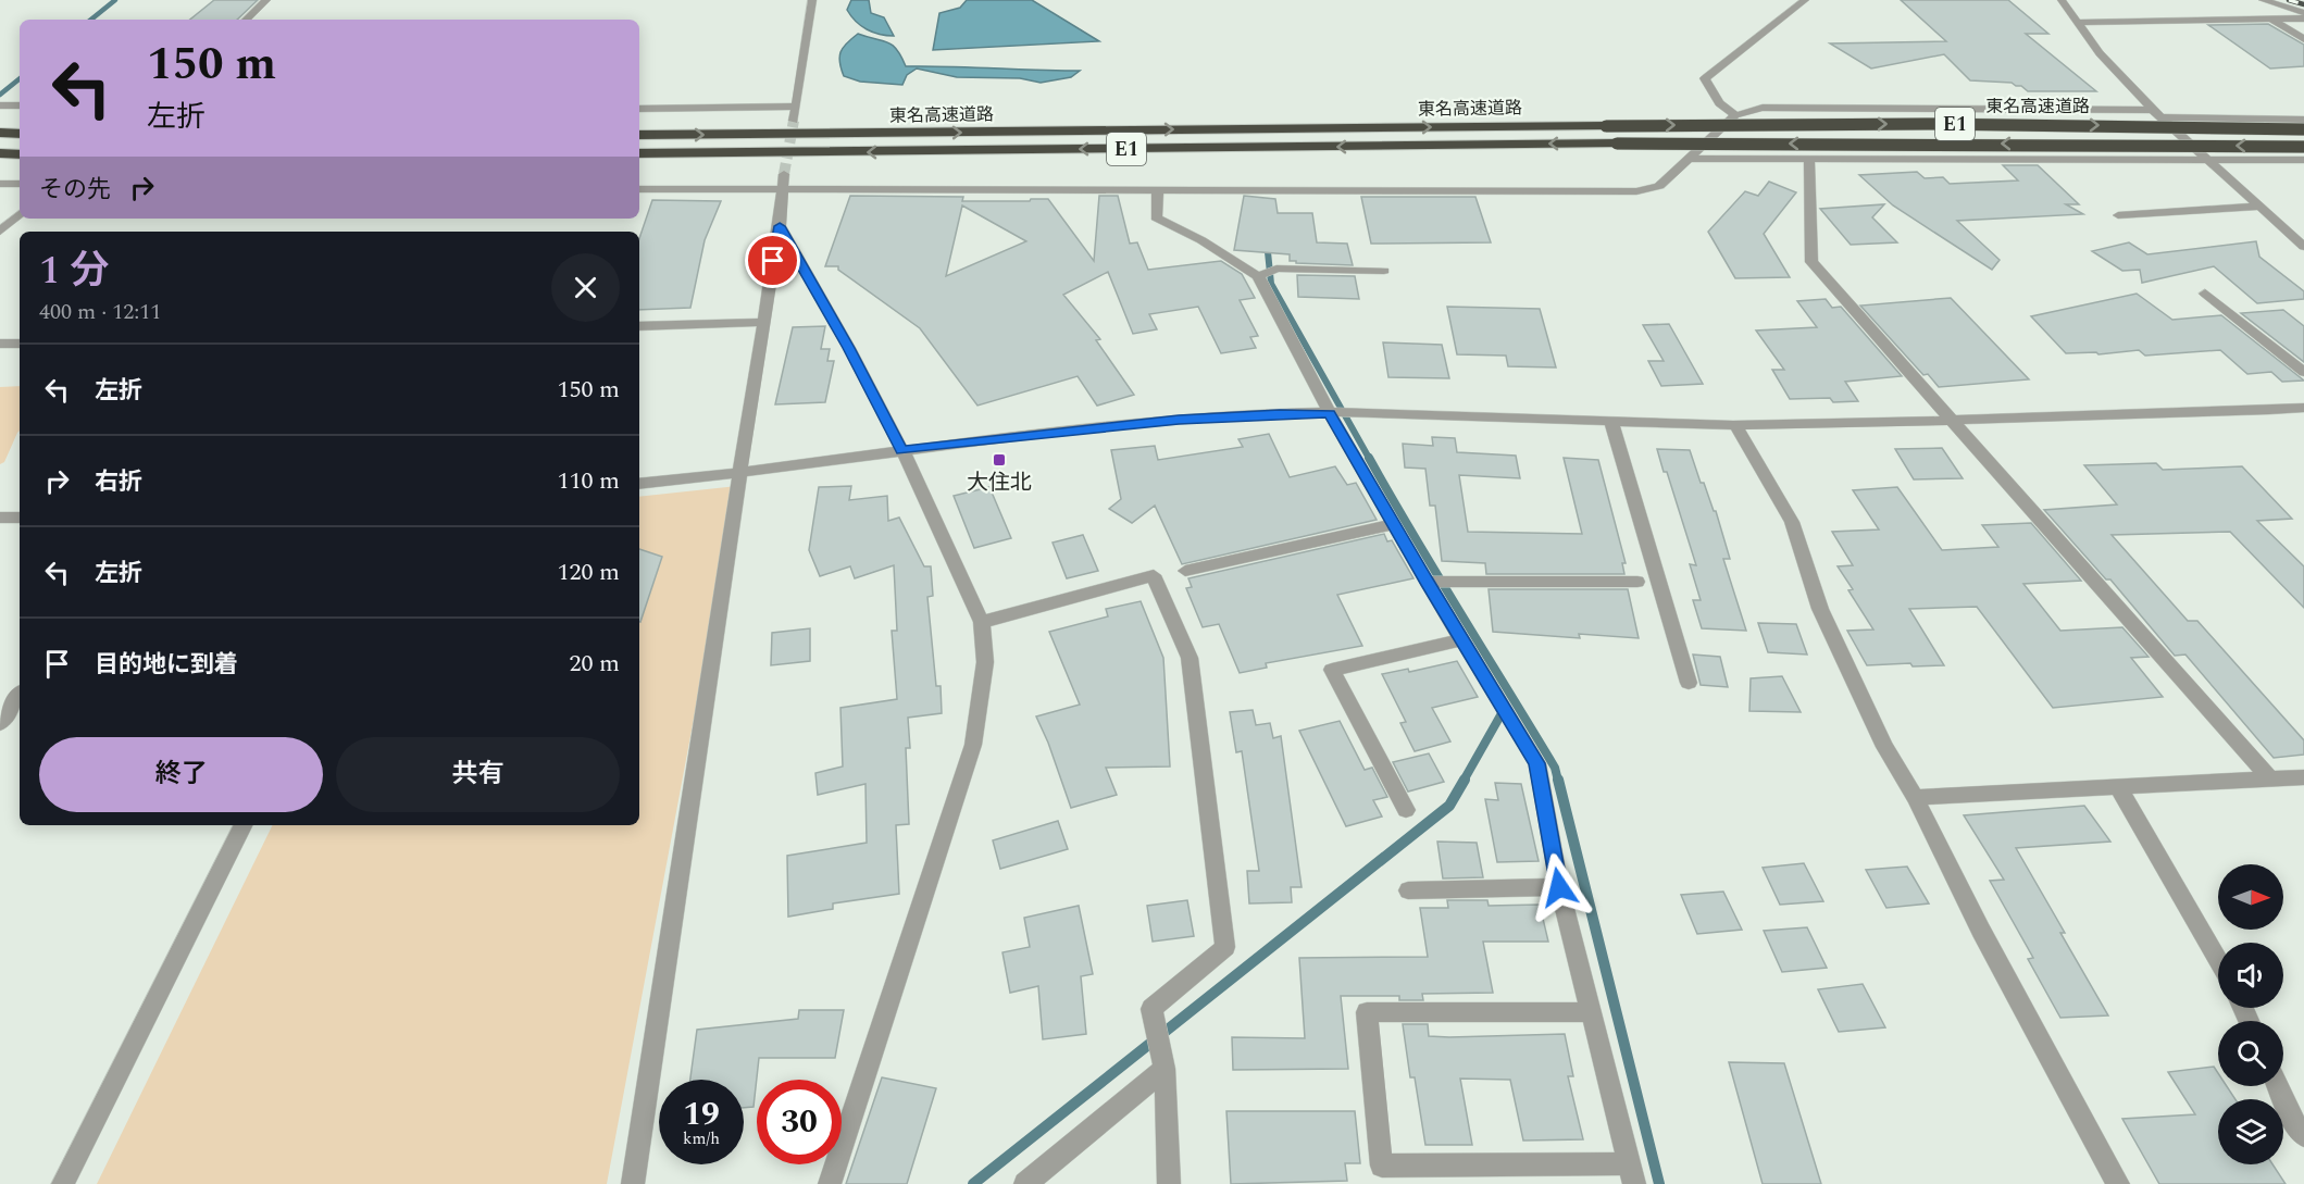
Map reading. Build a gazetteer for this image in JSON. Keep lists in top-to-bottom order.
{
  "streets": {
    "highway": ["東名高速道路", "E1"]
  },
  "places": {
    "transit": ["大住北"]
  },
  "north": "right",
  "page": {
    "turn": ["150 m", "左折"],
    "then": "その先",
    "heading": ["1 分", "400 m · 12:11"],
    "list": [
      {
        "name": "左折",
        "value": "150 m"
      },
      {
        "name": "右折",
        "value": "110 m"
      },
      {
        "name": "左折",
        "value": "120 m"
      },
      {
        "name": "目的地に到着",
        "value": "20 m"
      }
    ],
    "buttons": ["終了", "共有"],
    "speed": "19 km/h",
    "limit": "30"
  }
}
